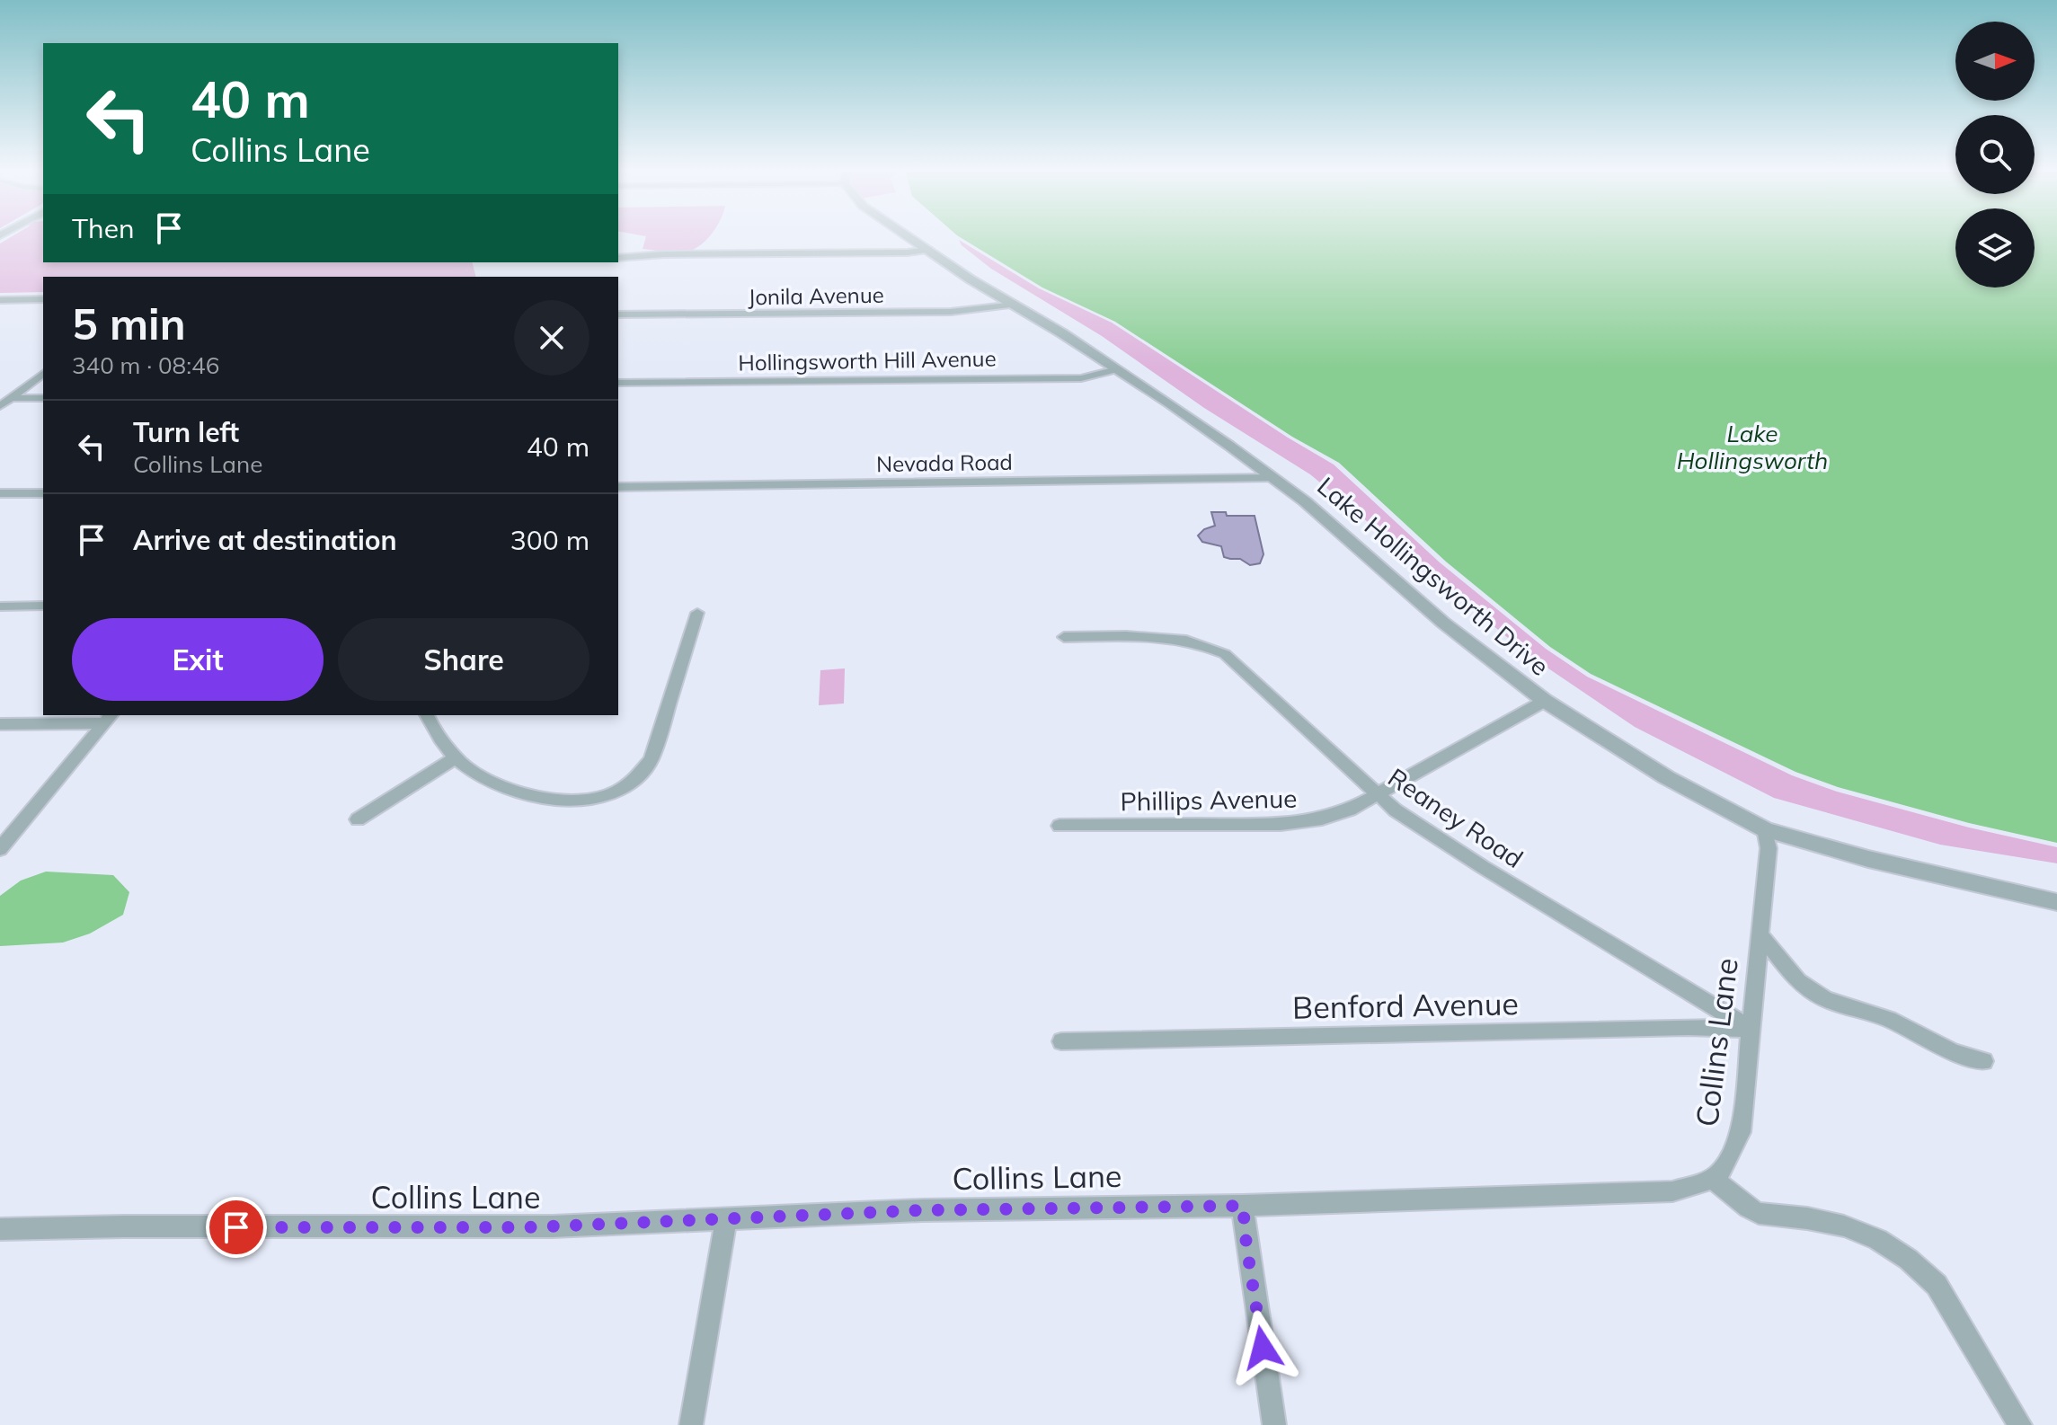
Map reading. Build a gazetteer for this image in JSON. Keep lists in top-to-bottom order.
{
  "streets": {
    "street": [
      "Jonila Avenue",
      "Hollingsworth Hill Avenue",
      "Nevada Road",
      "Lake Hollingsworth Drive",
      "Phillips Avenue",
      "Reaney Road",
      "Benford Avenue",
      "Collins Lane"
    ]
  },
  "crossings": [
    ["Jonila Avenue", "Lake Hollingsworth Drive"],
    ["Hollingsworth Hill Avenue", "Lake Hollingsworth Drive"],
    ["Nevada Road", "Lake Hollingsworth Drive"],
    ["Lake Hollingsworth Drive", "Phillips Avenue"],
    ["Lake Hollingsworth Drive", "Collins Lane"],
    ["Phillips Avenue", "Reaney Road"],
    ["Reaney Road", "Benford Avenue"],
    ["Reaney Road", "Collins Lane"],
    ["Benford Avenue", "Collins Lane"]
  ],
  "water": ["Lake Hollingsworth"],
  "north": "right",
  "page": {
    "turn": ["40 m", "Collins Lane"],
    "then": "Then",
    "heading": ["5 min", "340 m · 08:46"],
    "list": [
      {
        "name": "Turn left",
        "note": "Collins Lane",
        "value": "40 m"
      },
      {
        "name": "Arrive at destination",
        "value": "300 m"
      }
    ],
    "buttons": ["Exit", "Share"]
  }
}
